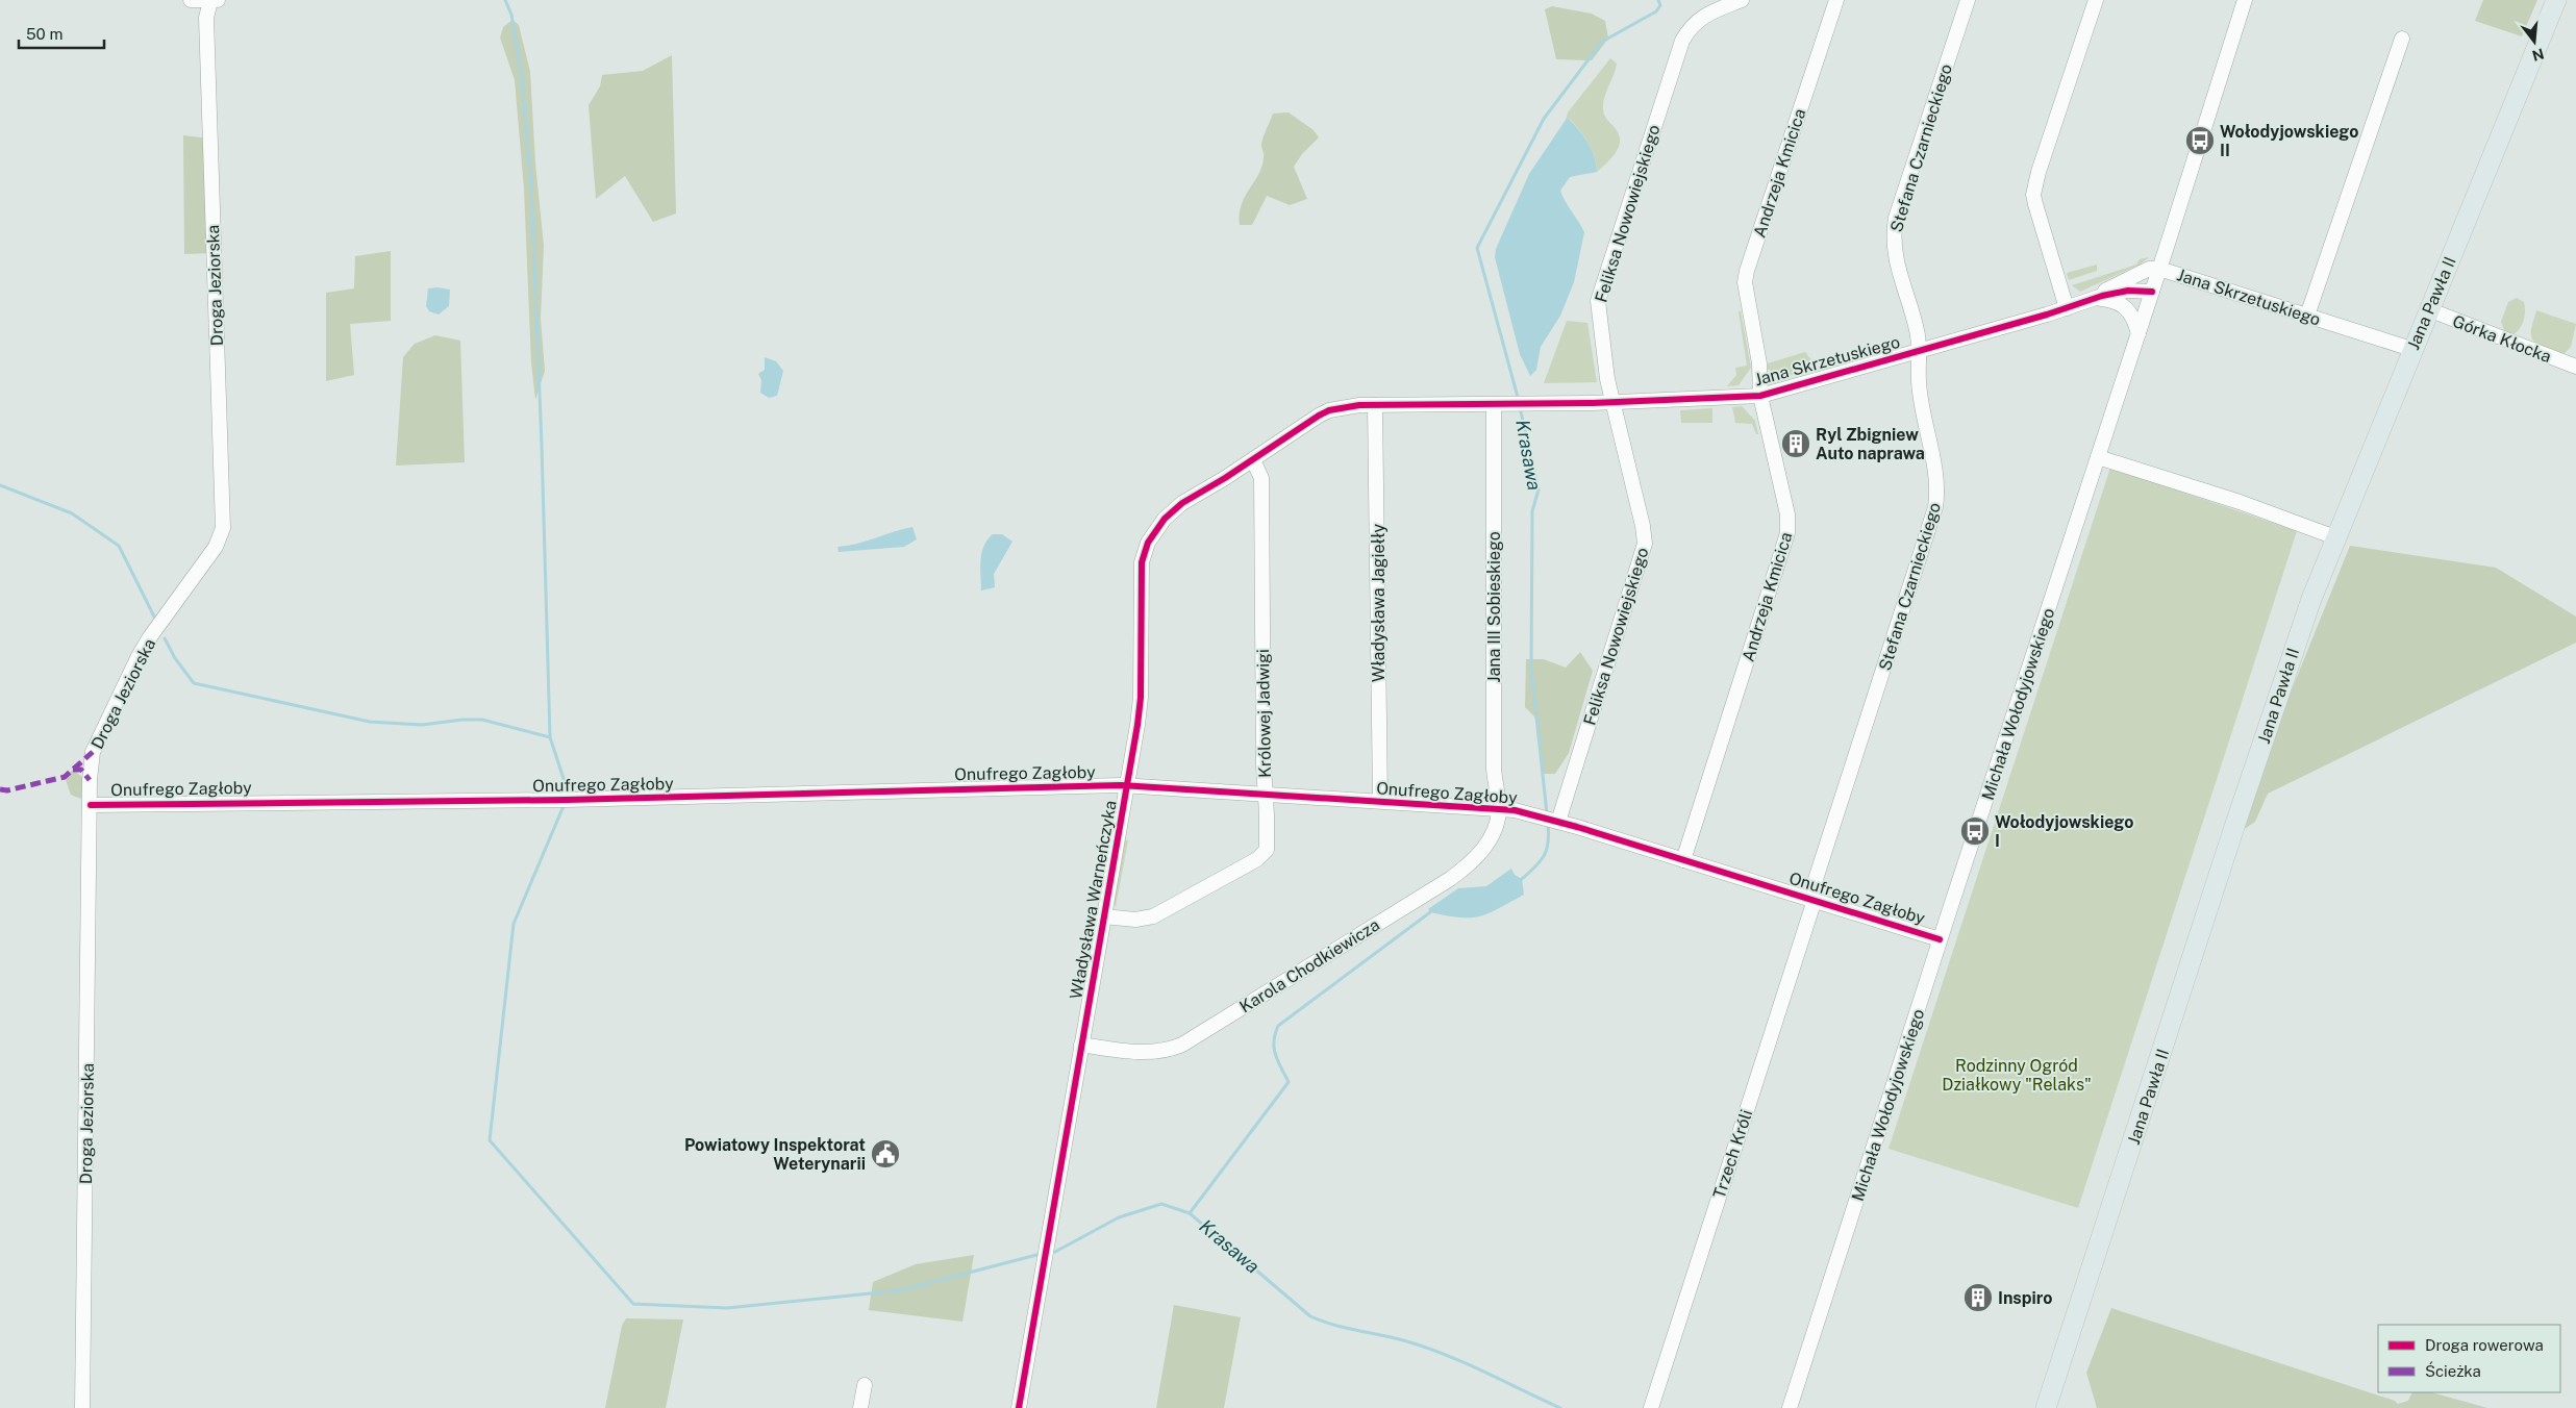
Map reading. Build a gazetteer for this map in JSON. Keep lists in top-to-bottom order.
{
  "streets": {
    "main road": ["Jana Pawła II"],
    "street": [
      "Stefana Czarnieckiego",
      "Andrzeja Kmicica",
      "Feliksa Nowowiejskiego",
      "Droga Jeziorska",
      "Jana Skrzetuskiego",
      "Górka Kłocka",
      "Władysława Jagiełły",
      "Jana III Sobieskiego",
      "Michała Wołodyjowskiego",
      "Królowej Jadwigi",
      "Onufrego Zagłoby",
      "Władysława Warneńczyka",
      "Karola Chodkiewicza",
      "Trzech Króli"
    ]
  },
  "crossings": [
    ["Stefana Czarnieckiego", "Jana Skrzetuskiego"],
    ["Stefana Czarnieckiego", "Onufrego Zagłoby"],
    ["Stefana Czarnieckiego", "Trzech Króli"],
    ["Andrzeja Kmicica", "Jana Skrzetuskiego"],
    ["Andrzeja Kmicica", "Onufrego Zagłoby"],
    ["Feliksa Nowowiejskiego", "Jana Skrzetuskiego"],
    ["Feliksa Nowowiejskiego", "Onufrego Zagłoby"],
    ["Droga Jeziorska", "Onufrego Zagłoby"],
    ["Jana Skrzetuskiego", "Jana Pawła II"],
    ["Jana Skrzetuskiego", "Władysława Jagiełły"],
    ["Jana Skrzetuskiego", "Jana III Sobieskiego"],
    ["Jana Skrzetuskiego", "Michała Wołodyjowskiego"],
    ["Jana Skrzetuskiego", "Władysława Warneńczyka"],
    ["Jana Pawła II", "Górka Kłocka"],
    ["Władysława Jagiełły", "Onufrego Zagłoby"],
    ["Władysława Jagiełły", "Władysława Warneńczyka"],
    ["Jana III Sobieskiego", "Onufrego Zagłoby"],
    ["Jana III Sobieskiego", "Karola Chodkiewicza"],
    ["Michała Wołodyjowskiego", "Onufrego Zagłoby"],
    ["Królowej Jadwigi", "Onufrego Zagłoby"],
    ["Królowej Jadwigi", "Władysława Warneńczyka"],
    ["Onufrego Zagłoby", "Władysława Warneńczyka"],
    ["Onufrego Zagłoby", "Karola Chodkiewicza"],
    ["Onufrego Zagłoby", "Trzech Króli"],
    ["Władysława Warneńczyka", "Karola Chodkiewicza"]
  ],
  "water": ["Krasawa"],
  "parks": ["Rodzinny Ogród Działkowy \"Relaks\""],
  "places": {
    "bus stop": ["Wołodyjowskiego II", "Wołodyjowskiego I"],
    "building": ["Ryl Zbigniew Auto naprawa", "Inspiro"],
    "public building": ["Powiatowy Inspektorat Weterynarii"]
  },
  "legend": ["Droga rowerowa", "Ścieżka"],
  "scale_bar": "50 m",
  "north": "bottom"
}
